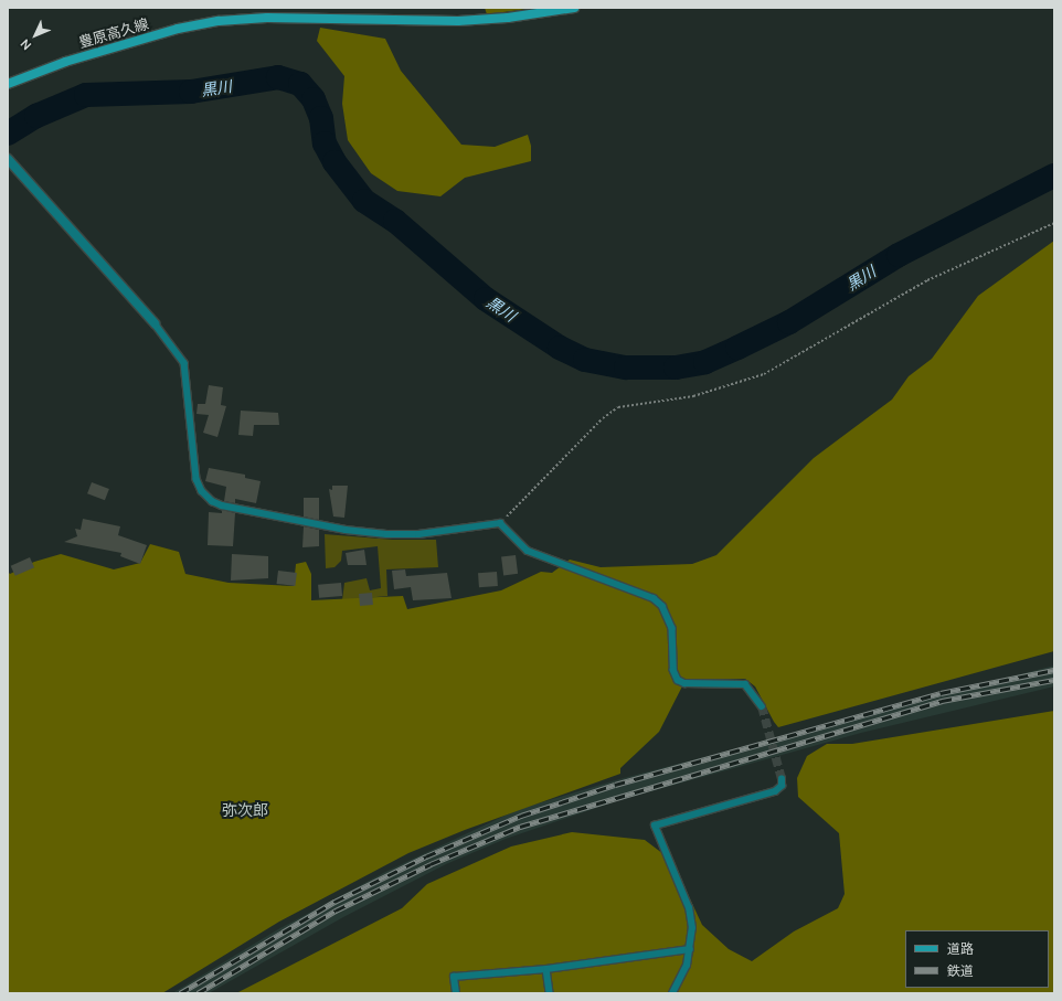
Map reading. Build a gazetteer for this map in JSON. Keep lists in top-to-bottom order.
{
  "streets": {
    "main road": ["豊原高久線"]
  },
  "districts": ["弥次郎"],
  "water": ["黒川"],
  "legend": ["道路", "鉄道"],
  "north": "bottom left"
}
